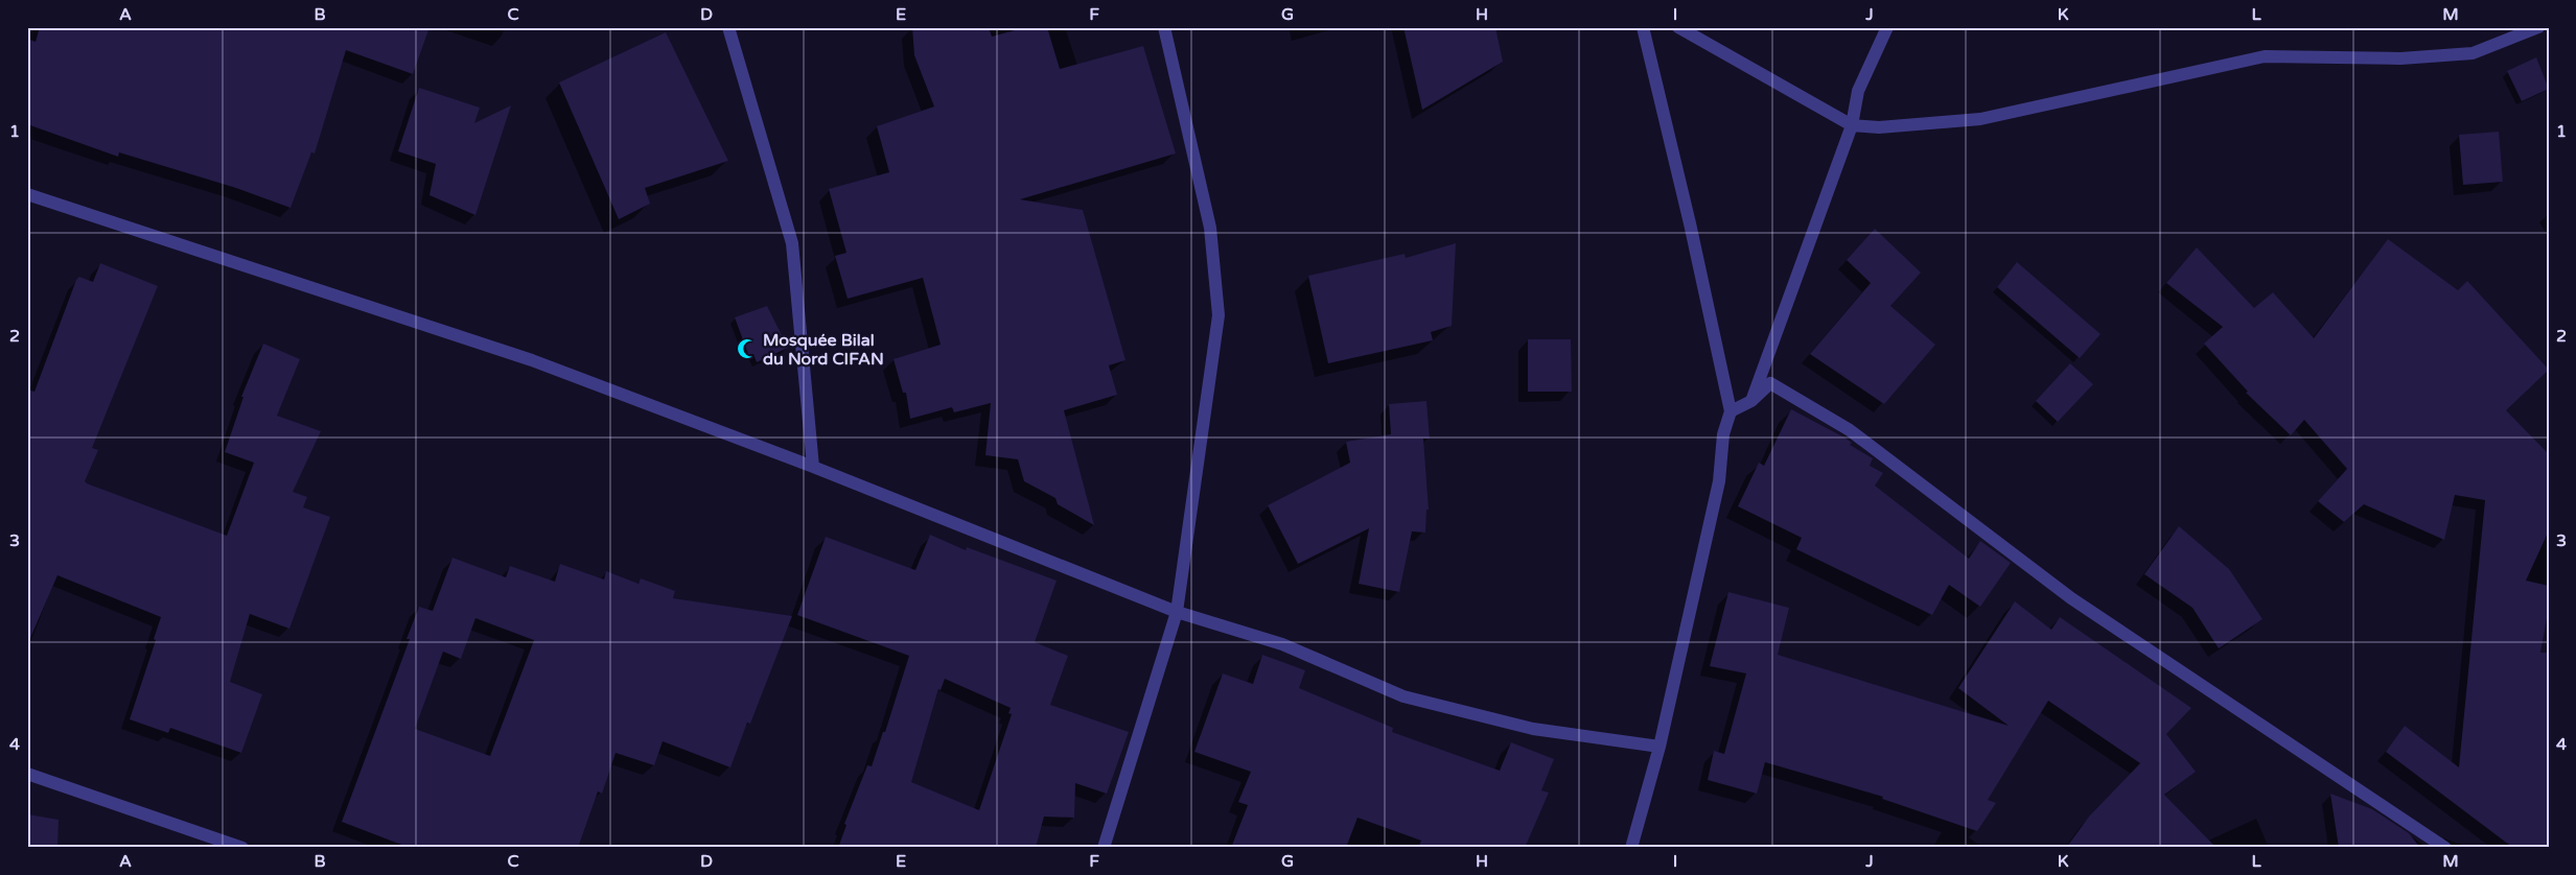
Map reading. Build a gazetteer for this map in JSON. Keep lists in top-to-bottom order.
{
  "places": {
    "mosque": ["Mosquée Bilal du Nord CIFAN"]
  },
  "grid": {
    "columns": [
      "A",
      "B",
      "C",
      "D",
      "E",
      "F",
      "G",
      "H",
      "I",
      "J",
      "K",
      "L",
      "M"
    ],
    "rows": [
      "1",
      "2",
      "3",
      "4"
    ]
  }
}
